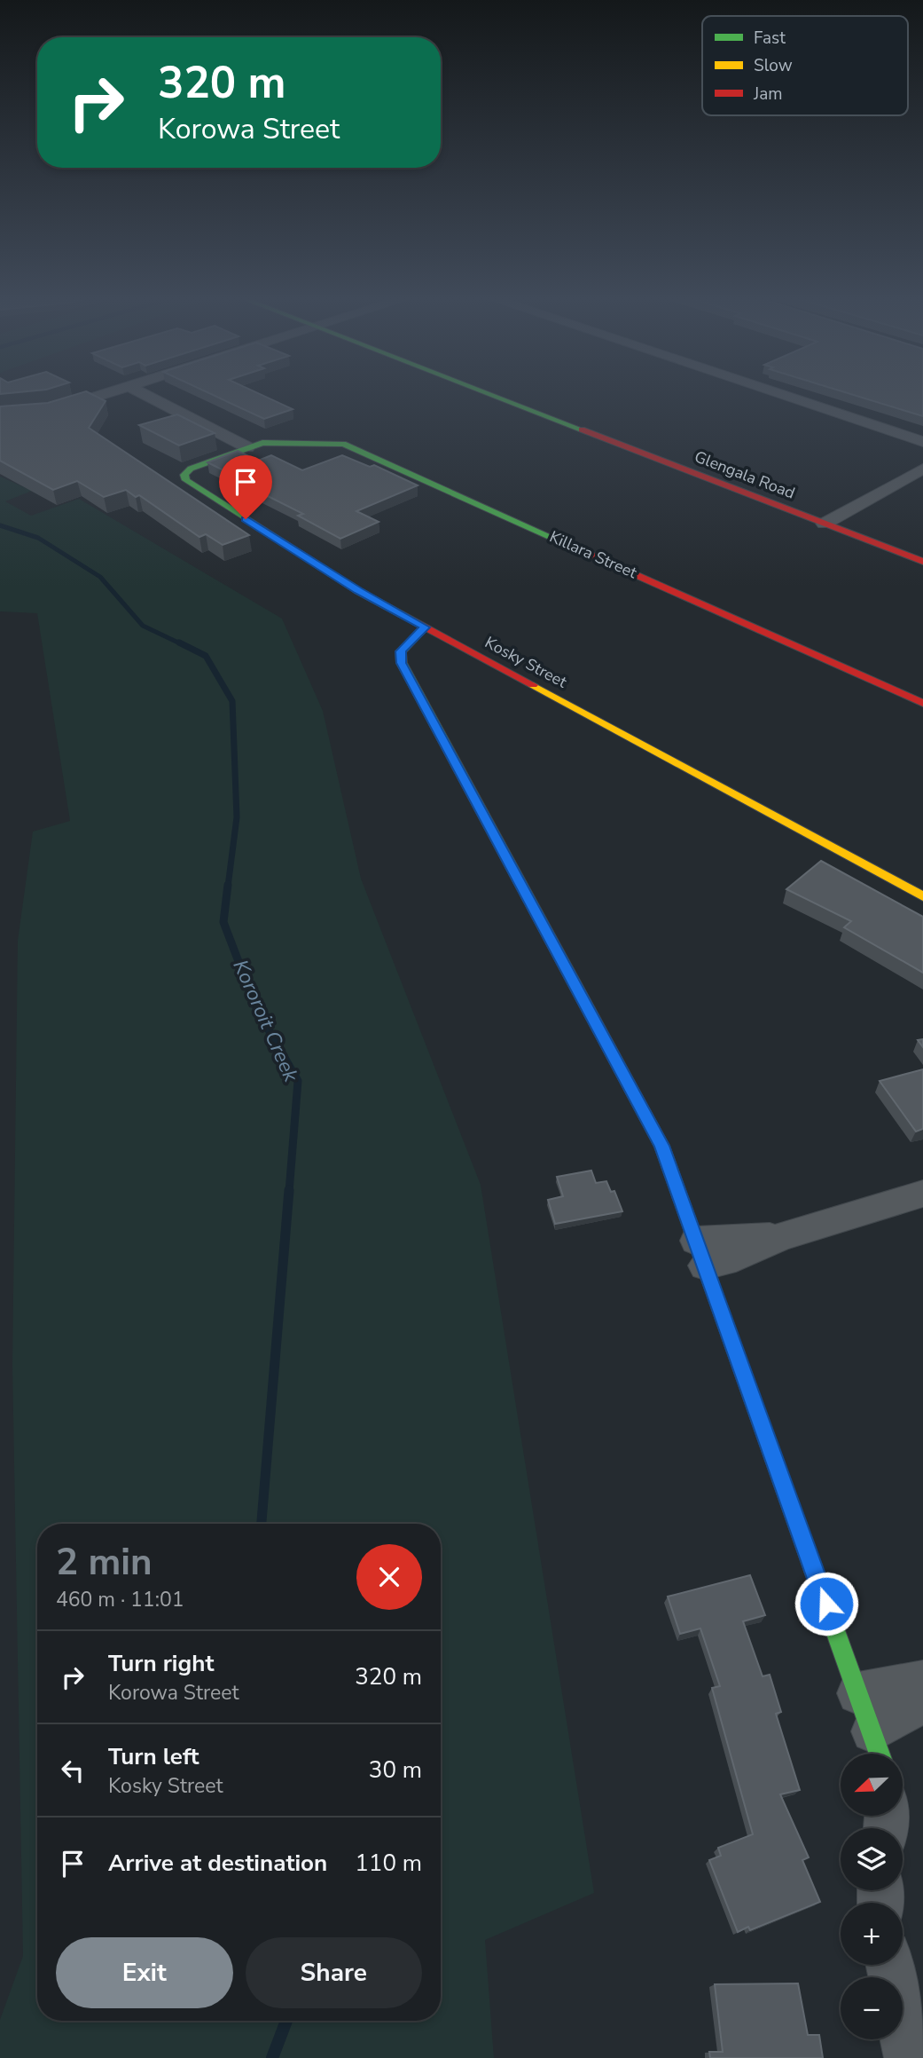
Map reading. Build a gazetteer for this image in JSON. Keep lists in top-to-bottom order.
{
  "streets": {
    "street": ["Glengala Road", "Killara Street", "Kosky Street"]
  },
  "crossings": [
    ["Killara Street", "Kosky Street"]
  ],
  "water": ["Kororoit Creek"],
  "legend": ["Fast", "Slow", "Jam"],
  "north": "bottom left",
  "page": {
    "turn": ["320 m", "Korowa Street"],
    "heading": ["2 min", "460 m · 11:01"],
    "list": [
      {
        "name": "Turn right",
        "note": "Korowa Street",
        "value": "320 m"
      },
      {
        "name": "Turn left",
        "note": "Kosky Street",
        "value": "30 m"
      },
      {
        "name": "Arrive at destination",
        "value": "110 m"
      }
    ],
    "map_buttons": ["+", "−"],
    "buttons": ["Exit", "Share"]
  }
}
